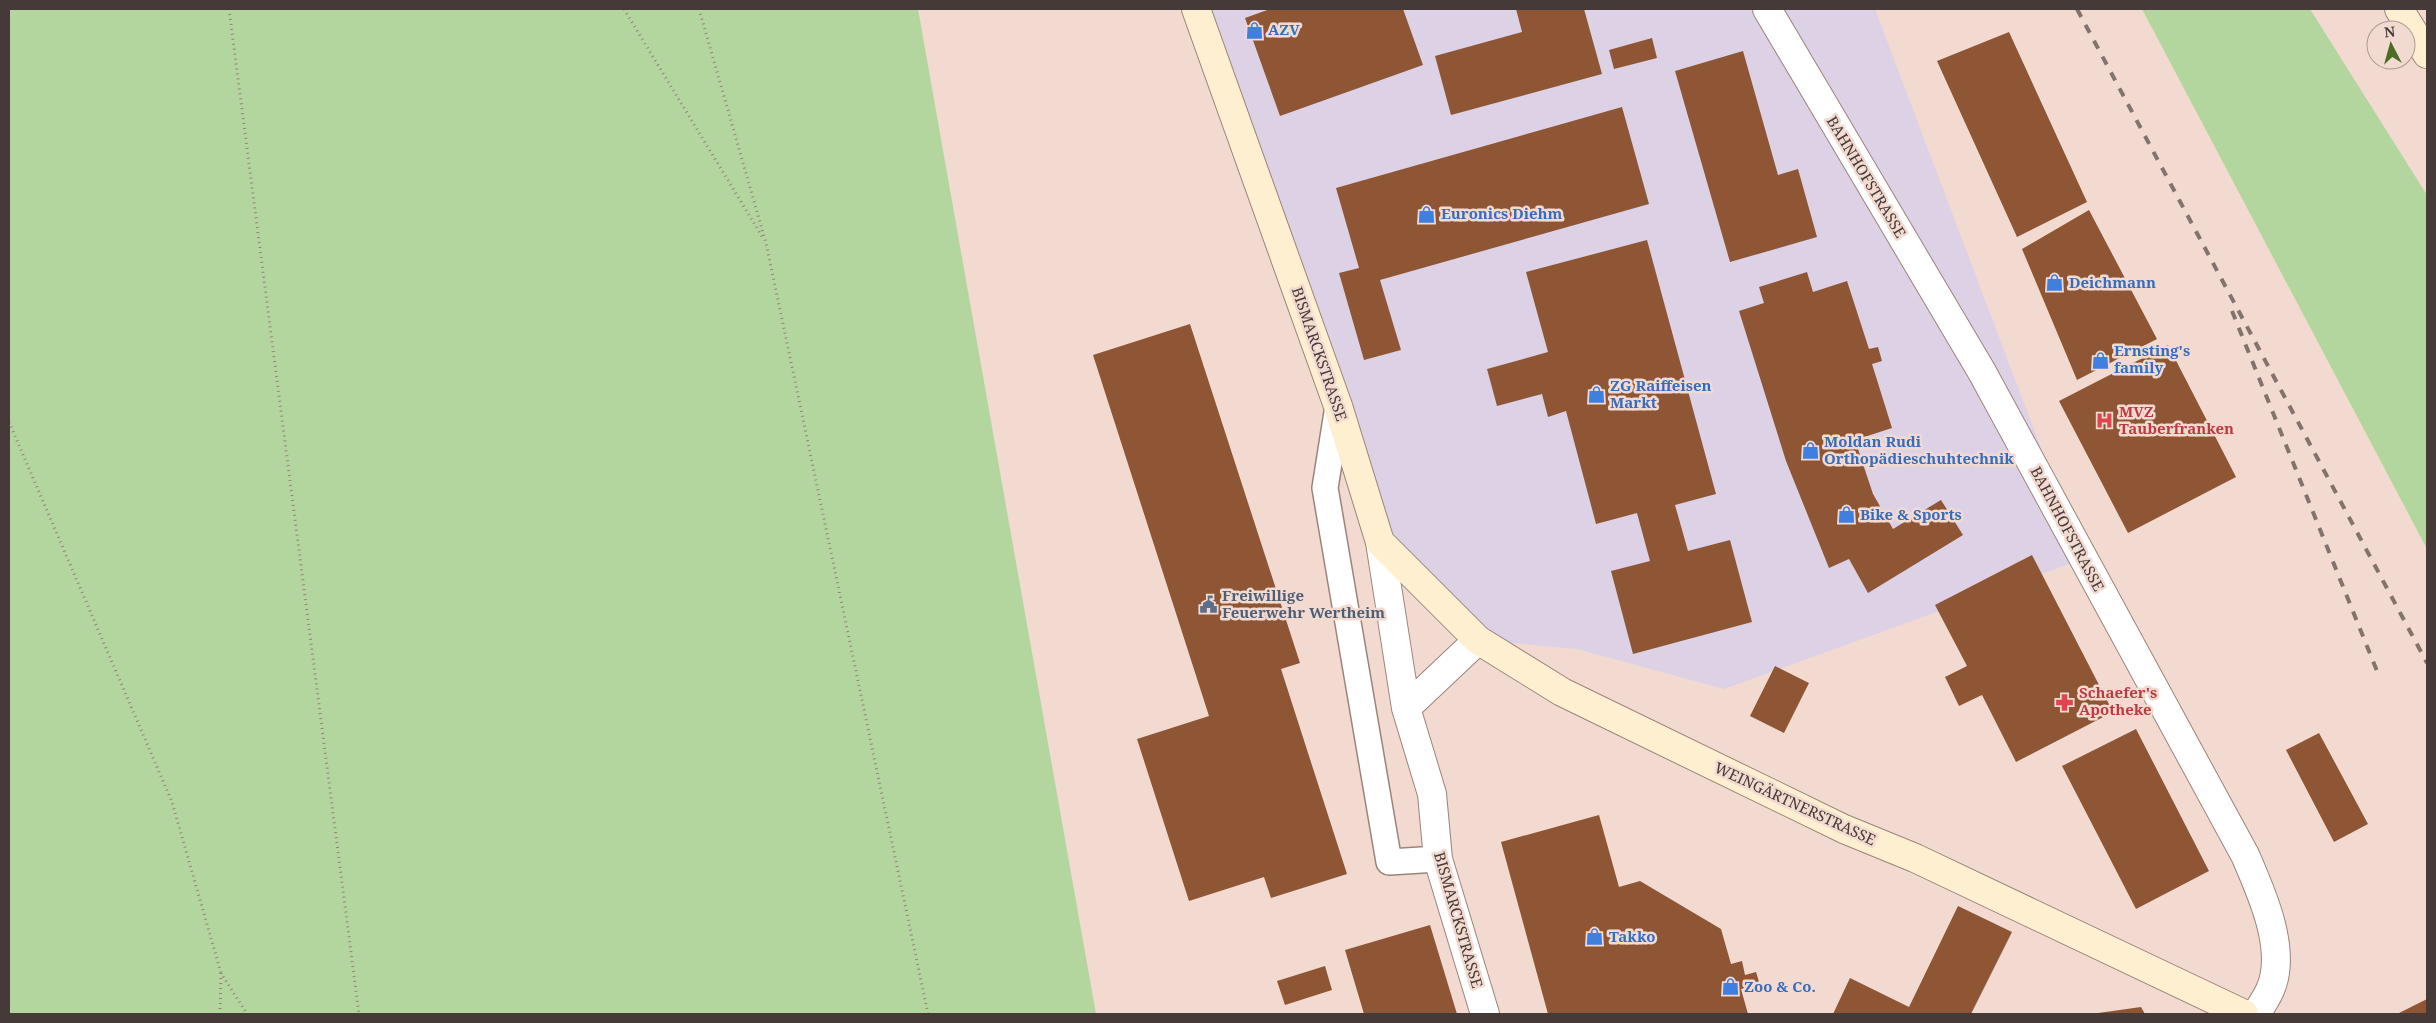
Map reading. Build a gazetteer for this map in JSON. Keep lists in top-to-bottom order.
{
  "streets": {
    "main road": ["BISMARCKSTRASSE", "WEINGÄRTNERSTRASSE"],
    "street": ["BAHNHOFSTRASSE"]
  },
  "crossings": [
    ["BISMARCKSTRASSE", "WEINGÄRTNERSTRASSE"]
  ],
  "places": {
    "shop": [
      "AZV",
      "Euronics Diehm",
      "Deichmann",
      "Ernsting's family",
      "ZG Raiffeisen Markt",
      "Moldan Rudi Orthopädieschuhtechnik",
      "Bike & Sports",
      "Takko",
      "Zoo & Co."
    ],
    "hospital": ["MVZ Tauberfranken"],
    "public building": ["Freiwillige Feuerwehr Wertheim"],
    "pharmacy": ["Schaefer's Apotheke"]
  },
  "north": "top"
}
